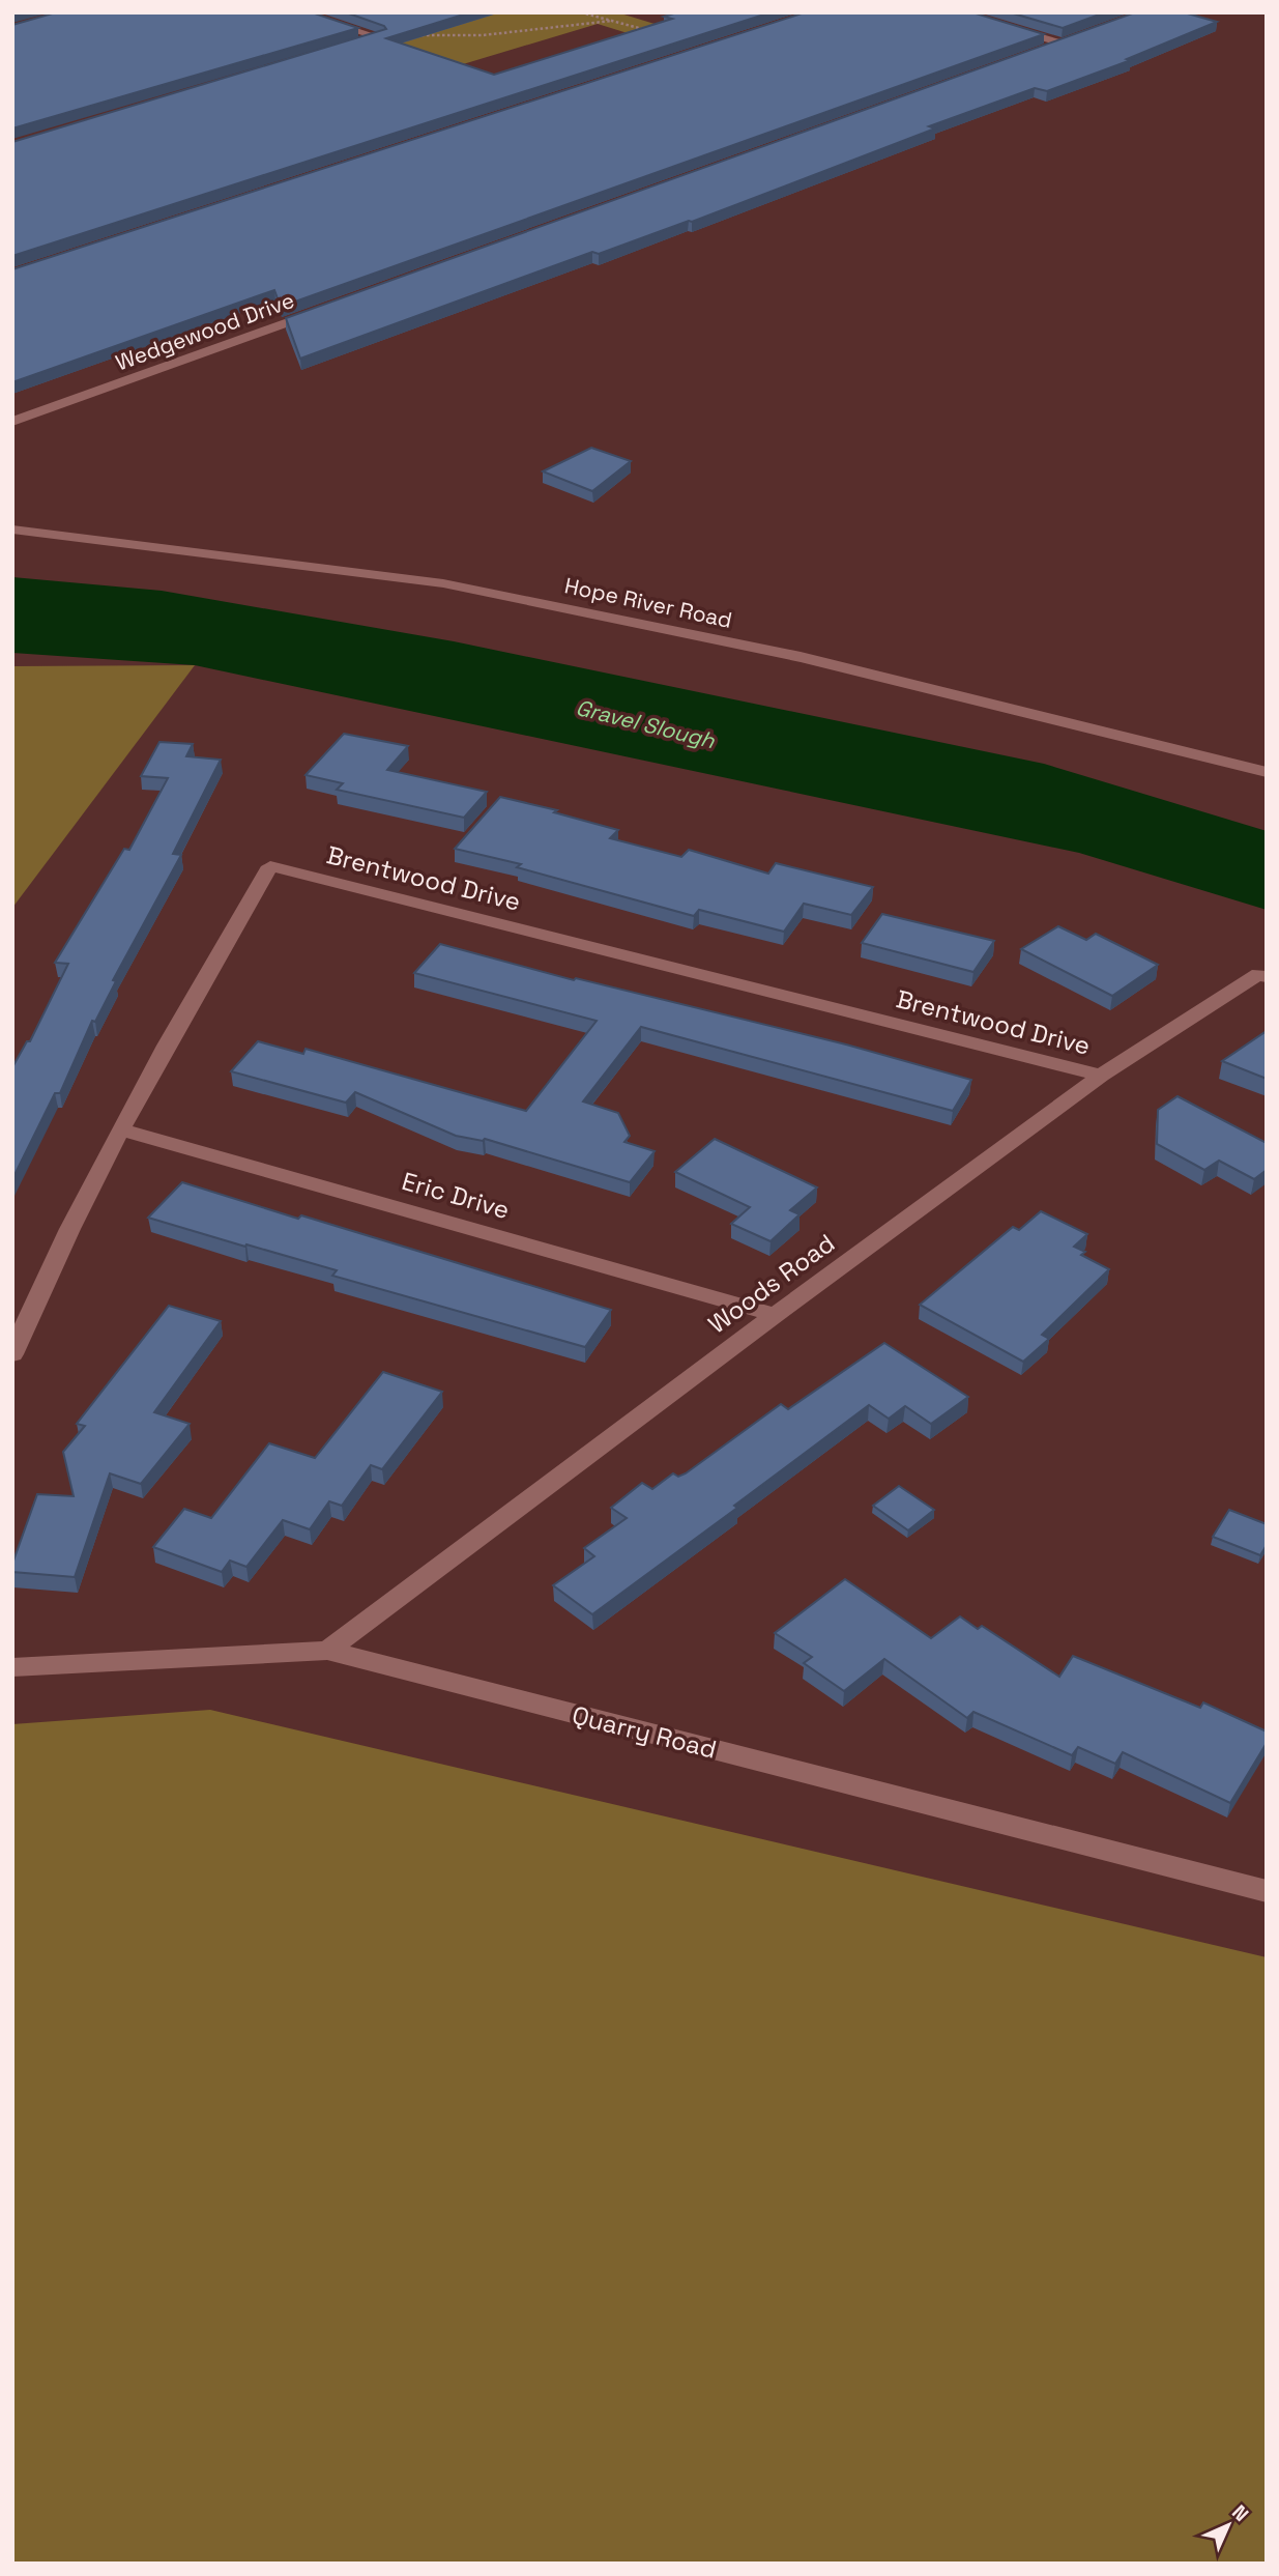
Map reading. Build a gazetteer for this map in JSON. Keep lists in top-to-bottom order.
{
  "streets": {
    "street": [
      "Wedgewood Drive",
      "Hope River Road",
      "Brentwood Drive",
      "Eric Drive",
      "Woods Road",
      "Quarry Road"
    ]
  },
  "crossings": [
    ["Brentwood Drive", "Eric Drive"],
    ["Brentwood Drive", "Woods Road"],
    ["Eric Drive", "Woods Road"],
    ["Woods Road", "Quarry Road"]
  ],
  "water": ["Gravel Slough"],
  "north": "top right"
}
